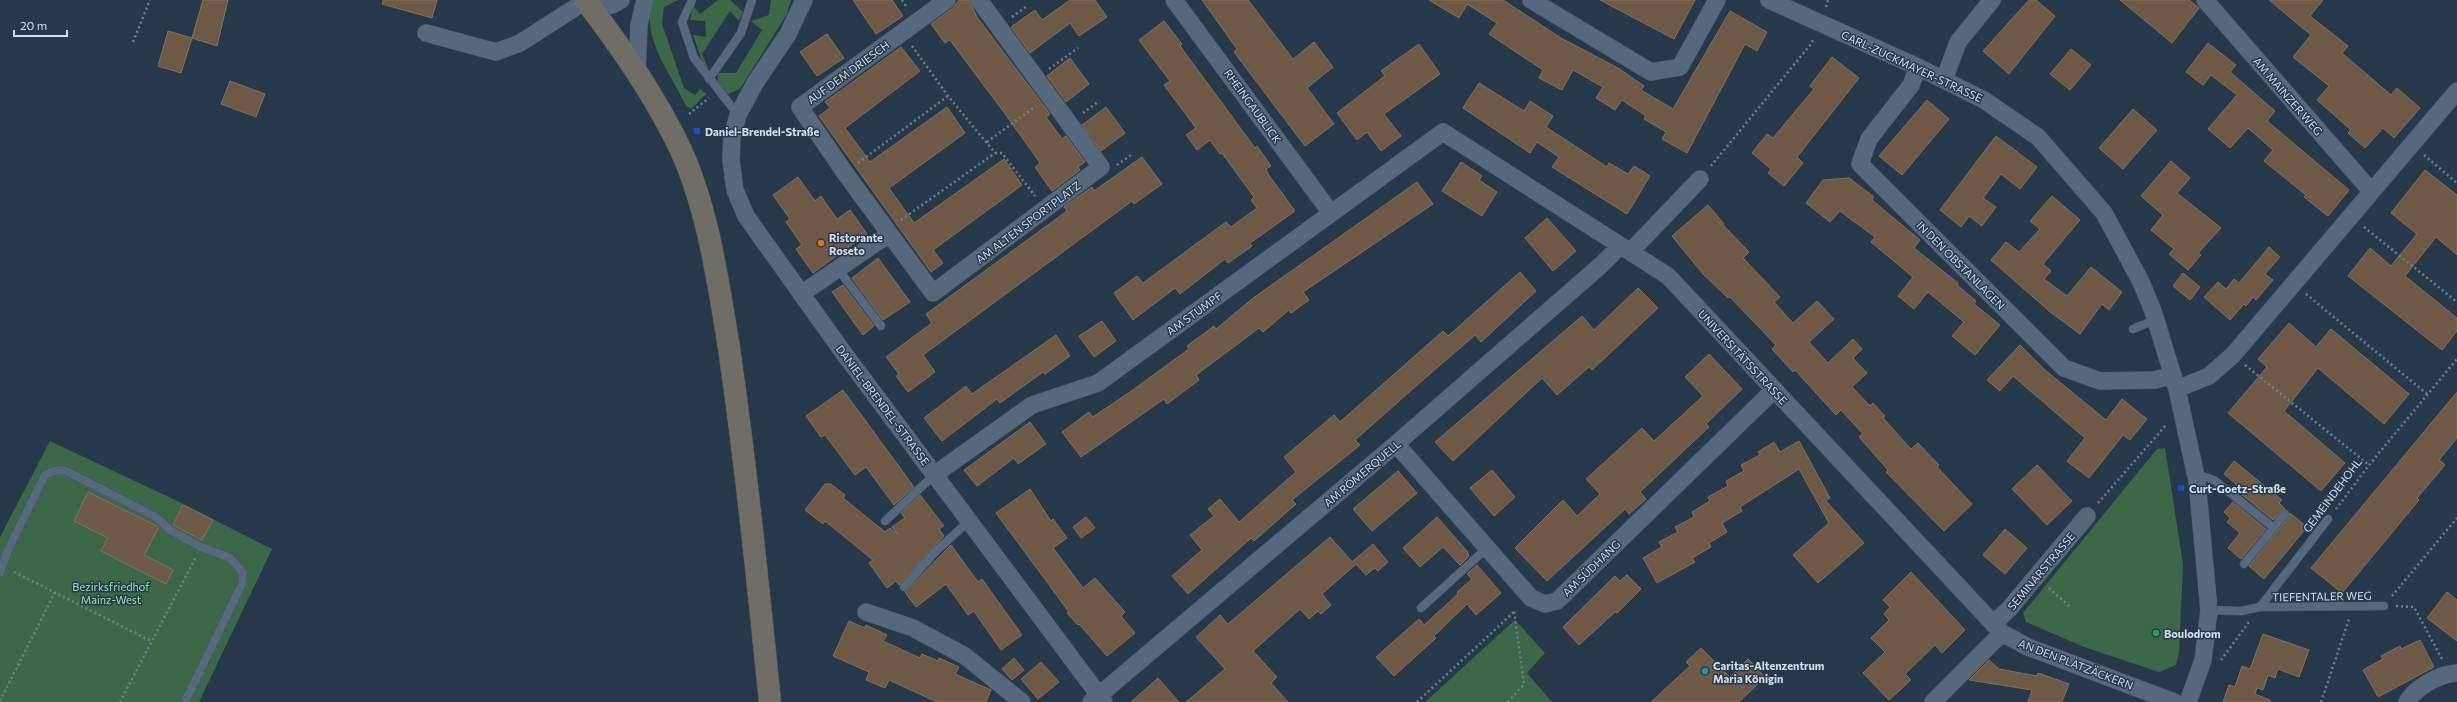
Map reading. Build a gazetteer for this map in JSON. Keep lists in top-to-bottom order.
{
  "streets": {
    "street": [
      "CARL-ZUCKMAYER-STRASSE",
      "AUF DEM DRIESCH",
      "AM MAINZER WEG",
      "RHEINGAUBLICK",
      "AM ALTEN SPORTPLATZ",
      "IN DEN OBSTANLAGEN",
      "AM STUMPF",
      "UNIVERSITÄTSSTRASSE",
      "DANIEL-BRENDEL-STRASSE",
      "AM RÖMERQUELL",
      "AM SÜDHANG",
      "SEMINARSTRASSE",
      "AN DEN PLATZÄCKERN"
    ],
    "lane": ["GEMEINDEHOHL", "TIEFENTALER WEG"]
  },
  "crossings": [
    ["CARL-ZUCKMAYER-STRASSE", "IN DEN OBSTANLAGEN"],
    ["AUF DEM DRIESCH", "AM ALTEN SPORTPLATZ"],
    ["RHEINGAUBLICK", "AM STUMPF"],
    ["AM STUMPF", "UNIVERSITÄTSSTRASSE"],
    ["AM STUMPF", "DANIEL-BRENDEL-STRASSE"],
    ["UNIVERSITÄTSSTRASSE", "AM RÖMERQUELL"],
    ["UNIVERSITÄTSSTRASSE", "AM SÜDHANG"],
    ["UNIVERSITÄTSSTRASSE", "SEMINARSTRASSE"],
    ["UNIVERSITÄTSSTRASSE", "AN DEN PLATZÄCKERN"],
    ["DANIEL-BRENDEL-STRASSE", "AM RÖMERQUELL"],
    ["GEMEINDEHOHL", "TIEFENTALER WEG"],
    ["SEMINARSTRASSE", "AN DEN PLATZÄCKERN"]
  ],
  "parks": ["Bezirksfriedhof Mainz-West"],
  "places": {
    "transit": ["Daniel-Brendel-Straße", "Curt-Goetz-Straße"],
    "other": ["Ristorante Roseto", "Boulodrom", "Caritas-Altenzentrum Maria Königin"]
  },
  "scale_bar": "20 m"
}
